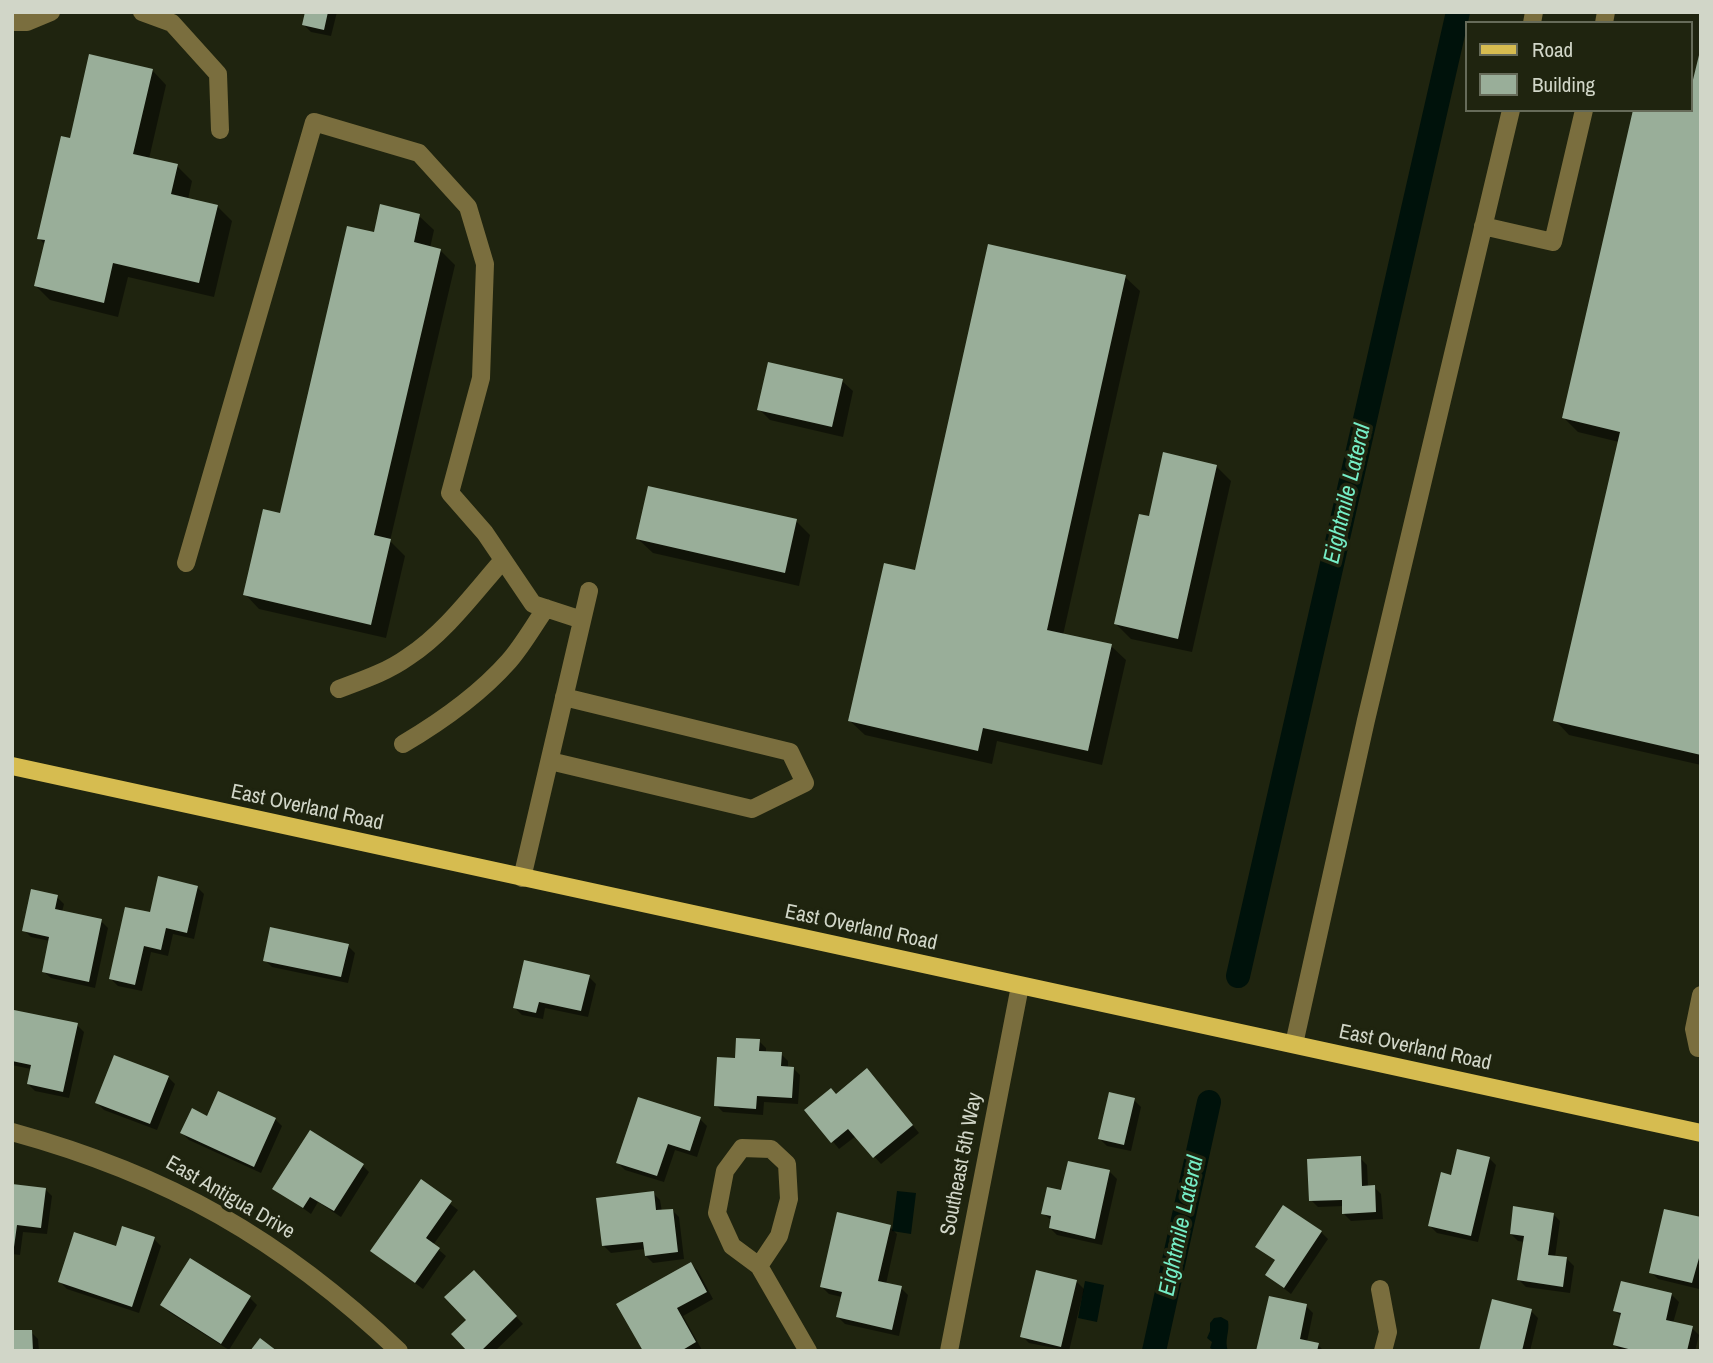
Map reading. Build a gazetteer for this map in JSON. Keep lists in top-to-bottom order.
{
  "streets": {
    "main road": ["East Overland Road"],
    "street": ["Southeast 5th Way", "East Antigua Drive"]
  },
  "crossings": [
    ["East Overland Road", "Southeast 5th Way"]
  ],
  "water": ["Eightmile Lateral"],
  "legend": ["Road", "Building"]
}
